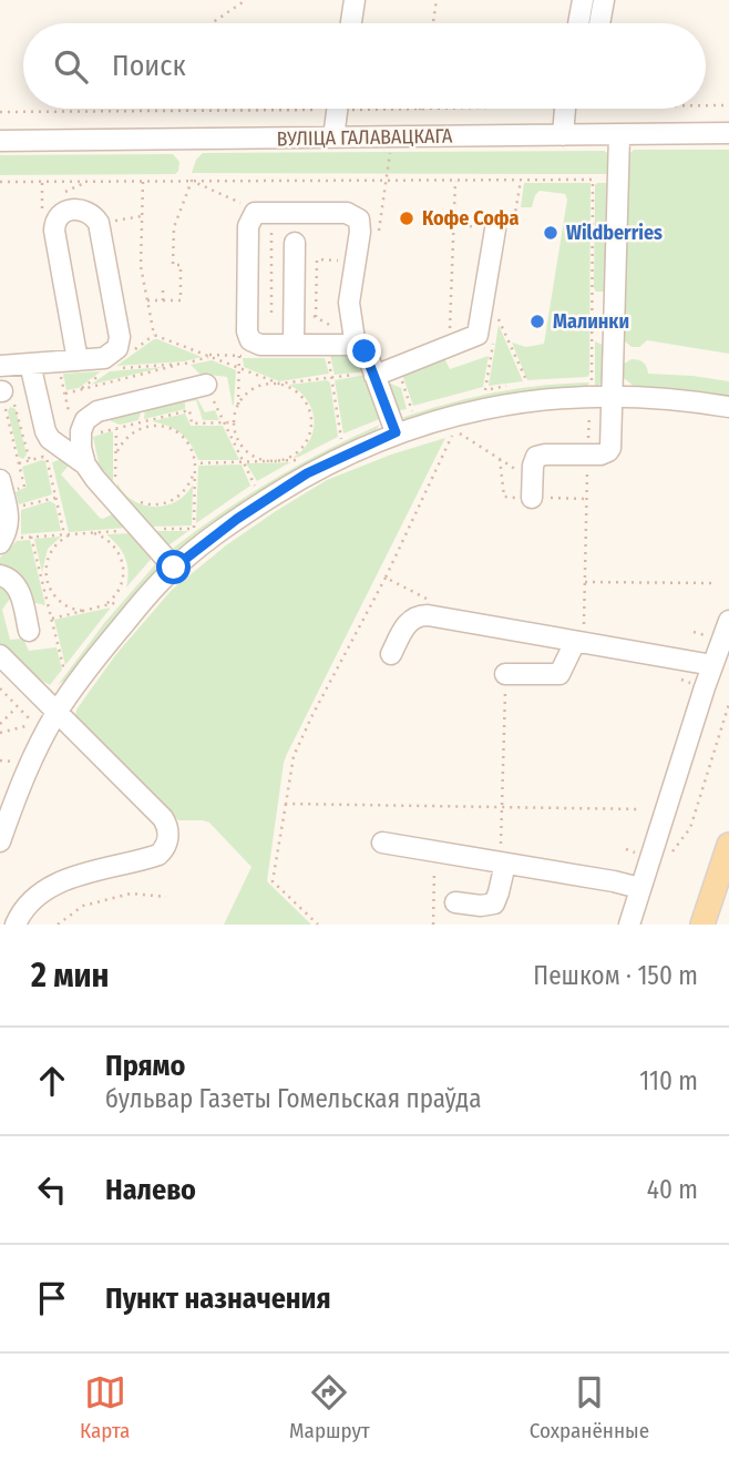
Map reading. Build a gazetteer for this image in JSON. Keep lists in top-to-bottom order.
{
  "streets": {
    "street": ["ВУЛІЦА ГАЛАВАЦКАГА"]
  },
  "places": ["Кофе Софа", "Wildberries", "Малинки"],
  "page": {
    "search": "Поиск",
    "heading": ["2 мин", "Пешком · 150 m"],
    "list": [
      ["Прямо", "бульвар Газеты Гомельская праўда", "110 m"],
      ["Налево", "40 m"],
      "Пункт назначения"
    ],
    "nav": ["Карта", "Маршрут", "Сохранённые"]
  }
}
